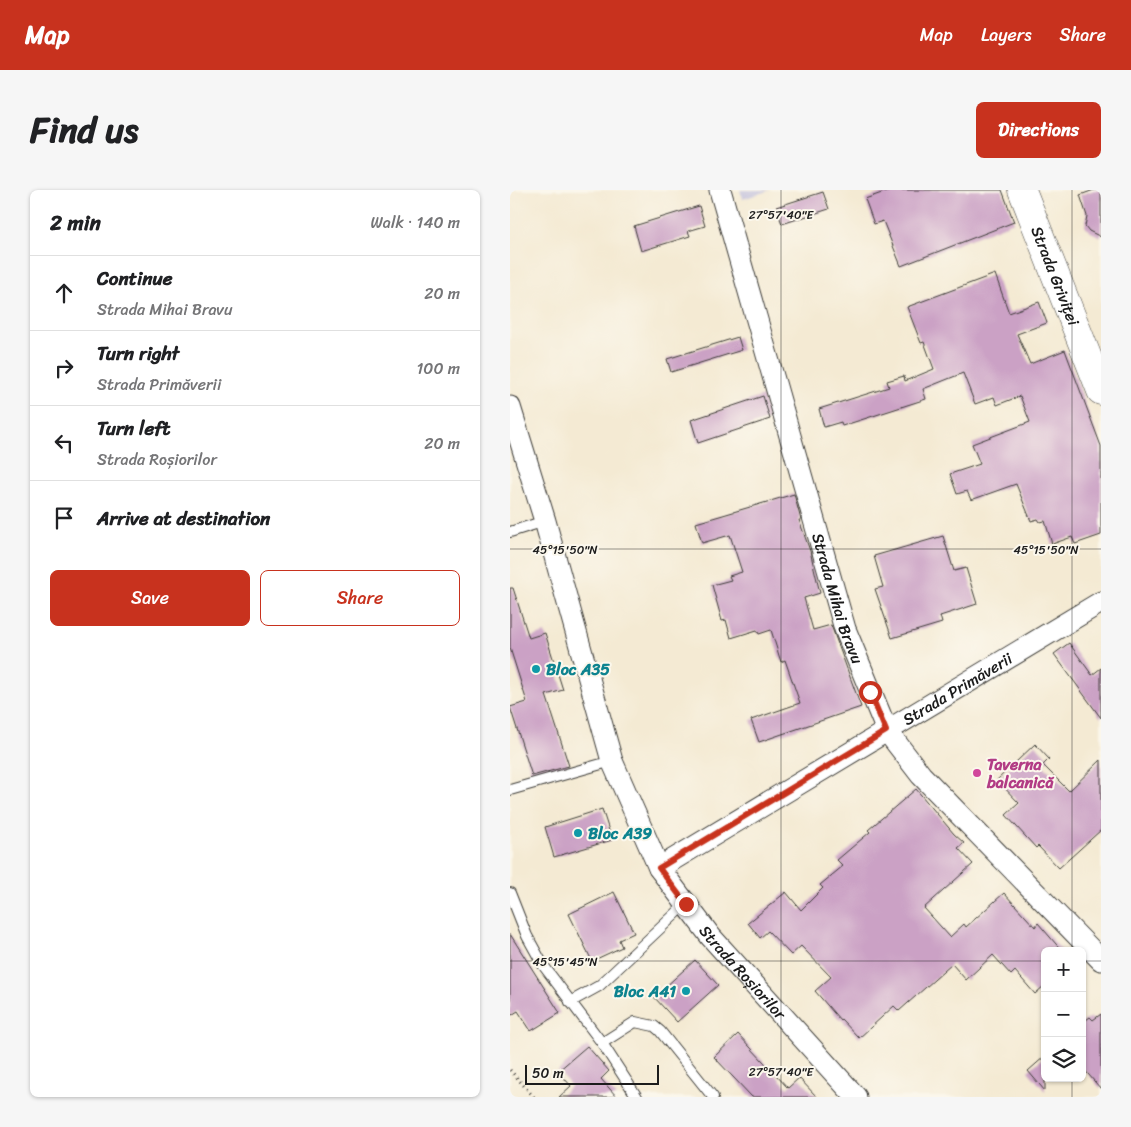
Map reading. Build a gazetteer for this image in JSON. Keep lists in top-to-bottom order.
{
  "streets": {
    "main road": ["Strada Griviței"],
    "street": ["Strada Mihai Bravu", "Strada Primăverii", "Strada Roșiorilor"]
  },
  "crossings": [
    ["Strada Mihai Bravu", "Strada Primăverii"],
    ["Strada Primăverii", "Strada Roșiorilor"]
  ],
  "places": [
    "Bloc A35",
    "Taverna balcanică",
    "Bloc A39",
    "Bloc A41"
  ],
  "scale_bar": "50 m",
  "page": {
    "header": "Map",
    "nav": ["Map", "Layers", "Share"],
    "title": "Find us",
    "buttons": [
      "Directions",
      ["Save", "Share"]
    ],
    "heading": ["2 min", "Walk · 140 m"],
    "list": [
      ["Continue", "Strada Mihai Bravu", "20 m"],
      ["Turn right", "Strada Primăverii", "100 m"],
      ["Turn left", "Strada Roșiorilor", "20 m"],
      "Arrive at destination"
    ],
    "map_buttons": ["+", "−"],
    "scale": "50 m"
  },
  "coordinates": ["27°57'40\"E", "45°15'50\"N", "45°15'45\"N"]
}
